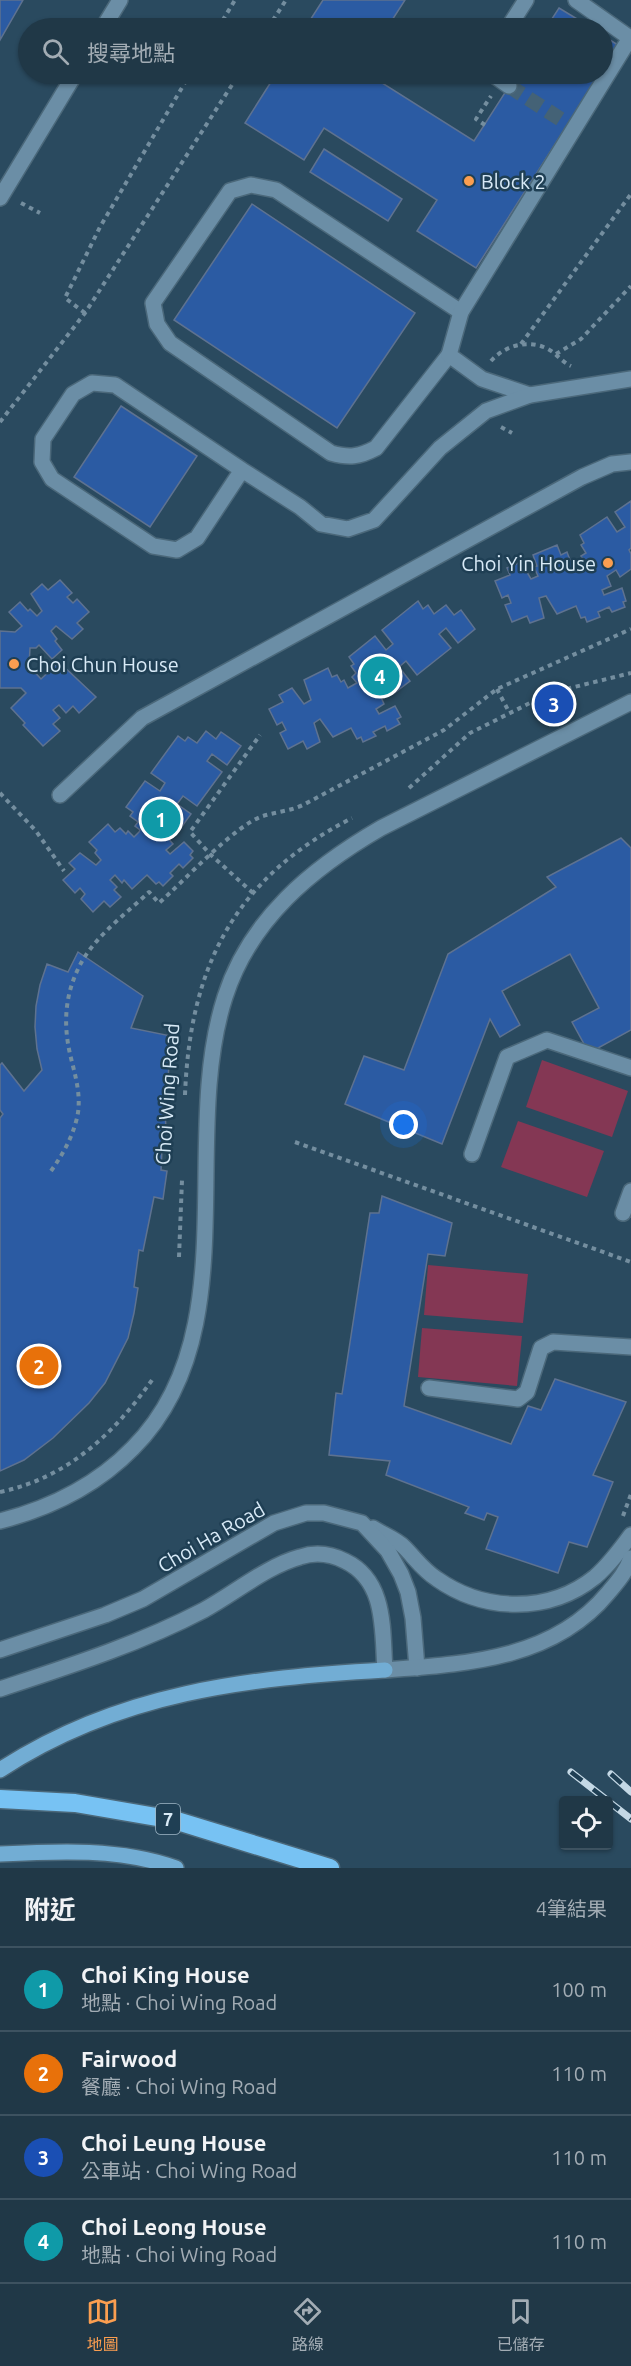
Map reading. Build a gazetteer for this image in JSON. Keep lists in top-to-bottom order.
{
  "streets": {
    "highway": ["7"],
    "street": ["Choi Wing Road", "Choi Ha Road"]
  },
  "places": ["Block 2", "Choi Yin House", "Choi Chun House"],
  "page": {
    "search": "搜尋地點",
    "pins": [
      "4",
      "3",
      "1",
      "2"
    ],
    "heading": ["附近", "4筆結果"],
    "list": [
      {
        "mark": "1",
        "name": "Choi King House",
        "note": "地點 · Choi Wing Road",
        "value": "100 m"
      },
      {
        "mark": "2",
        "name": "Fairwood",
        "note": "餐廳 · Choi Wing Road",
        "value": "110 m"
      },
      {
        "mark": "3",
        "name": "Choi Leung House",
        "note": "公車站 · Choi Wing Road",
        "value": "110 m"
      },
      {
        "mark": "4",
        "name": "Choi Leong House",
        "note": "地點 · Choi Wing Road",
        "value": "110 m"
      }
    ],
    "nav": ["地圖", "路線", "已儲存"]
  }
}
